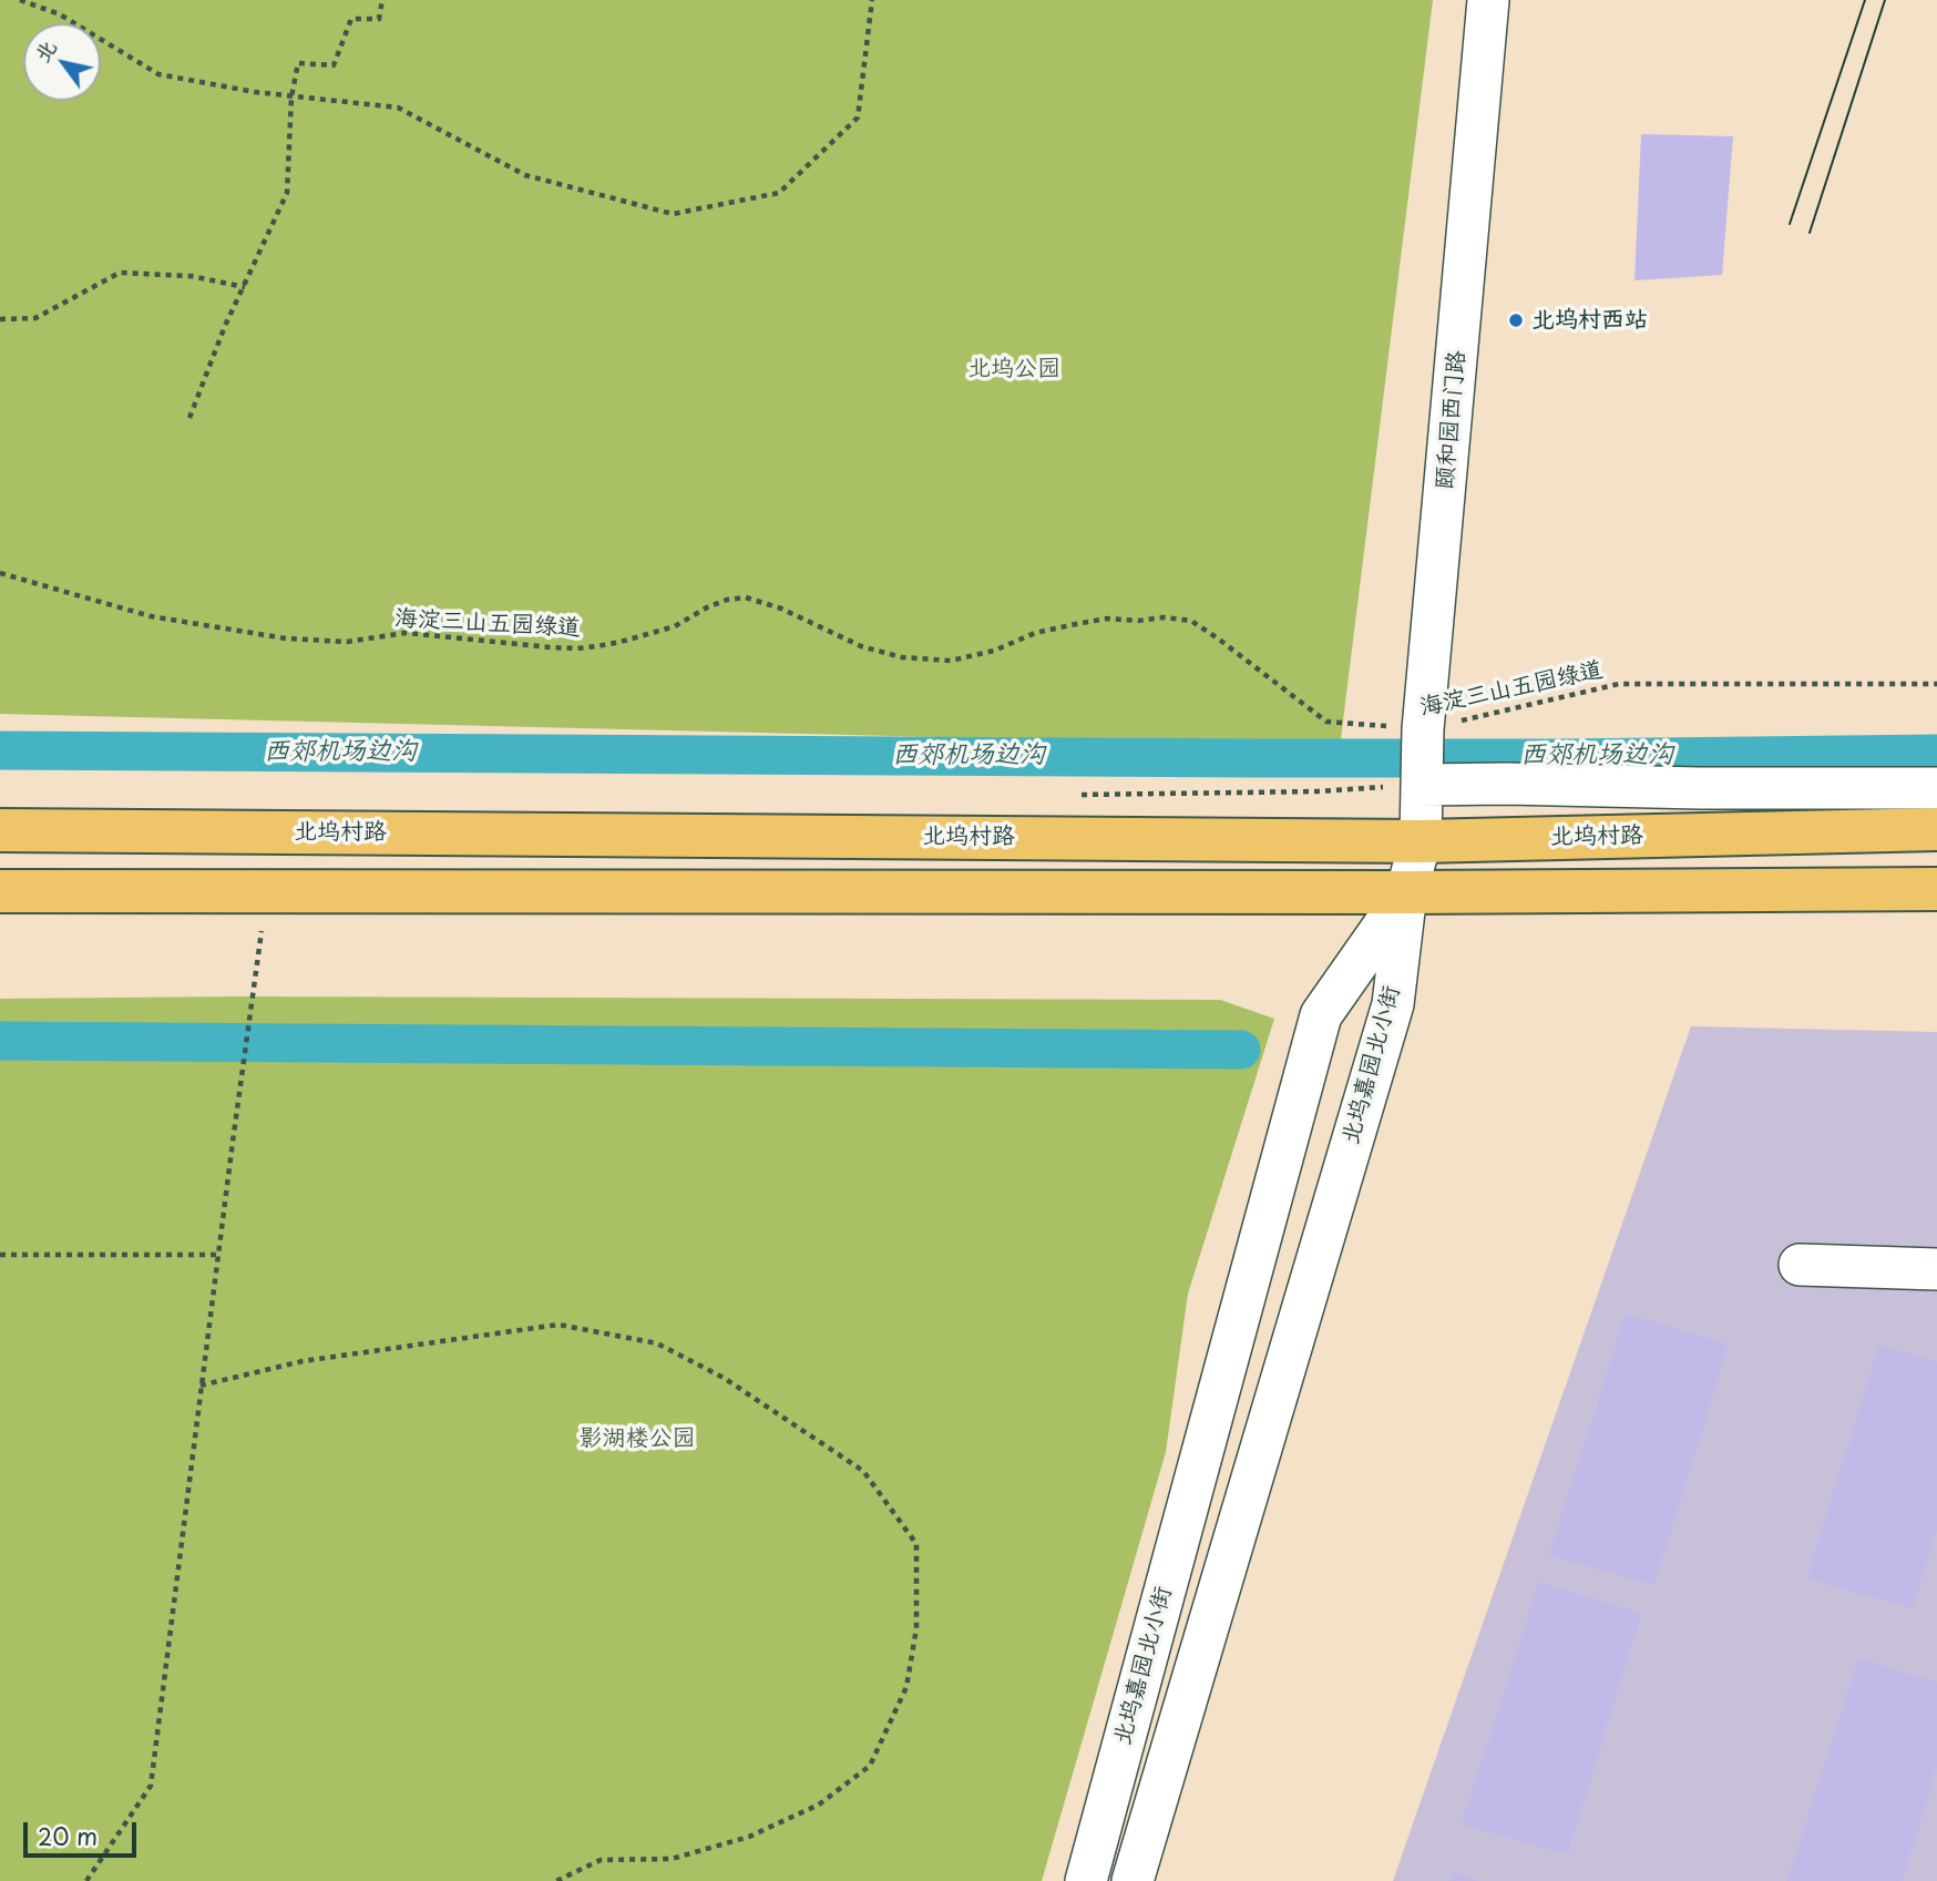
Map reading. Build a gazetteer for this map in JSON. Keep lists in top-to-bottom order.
{
  "streets": {
    "main road": ["北坞村路"],
    "street": ["颐和园西门路", "北坞嘉园北小街"],
    "path": ["海淀三山五园绿道"]
  },
  "crossings": [
    ["颐和园西门路", "海淀三山五园绿道"],
    ["颐和园西门路", "北坞村路"],
    ["颐和园西门路", "北坞嘉园北小街"]
  ],
  "water": ["西郊机场边沟"],
  "parks": ["北坞公园", "影湖楼公园"],
  "places": ["北坞村西站"],
  "scale_bar": "20 m",
  "north": "top left"
}
